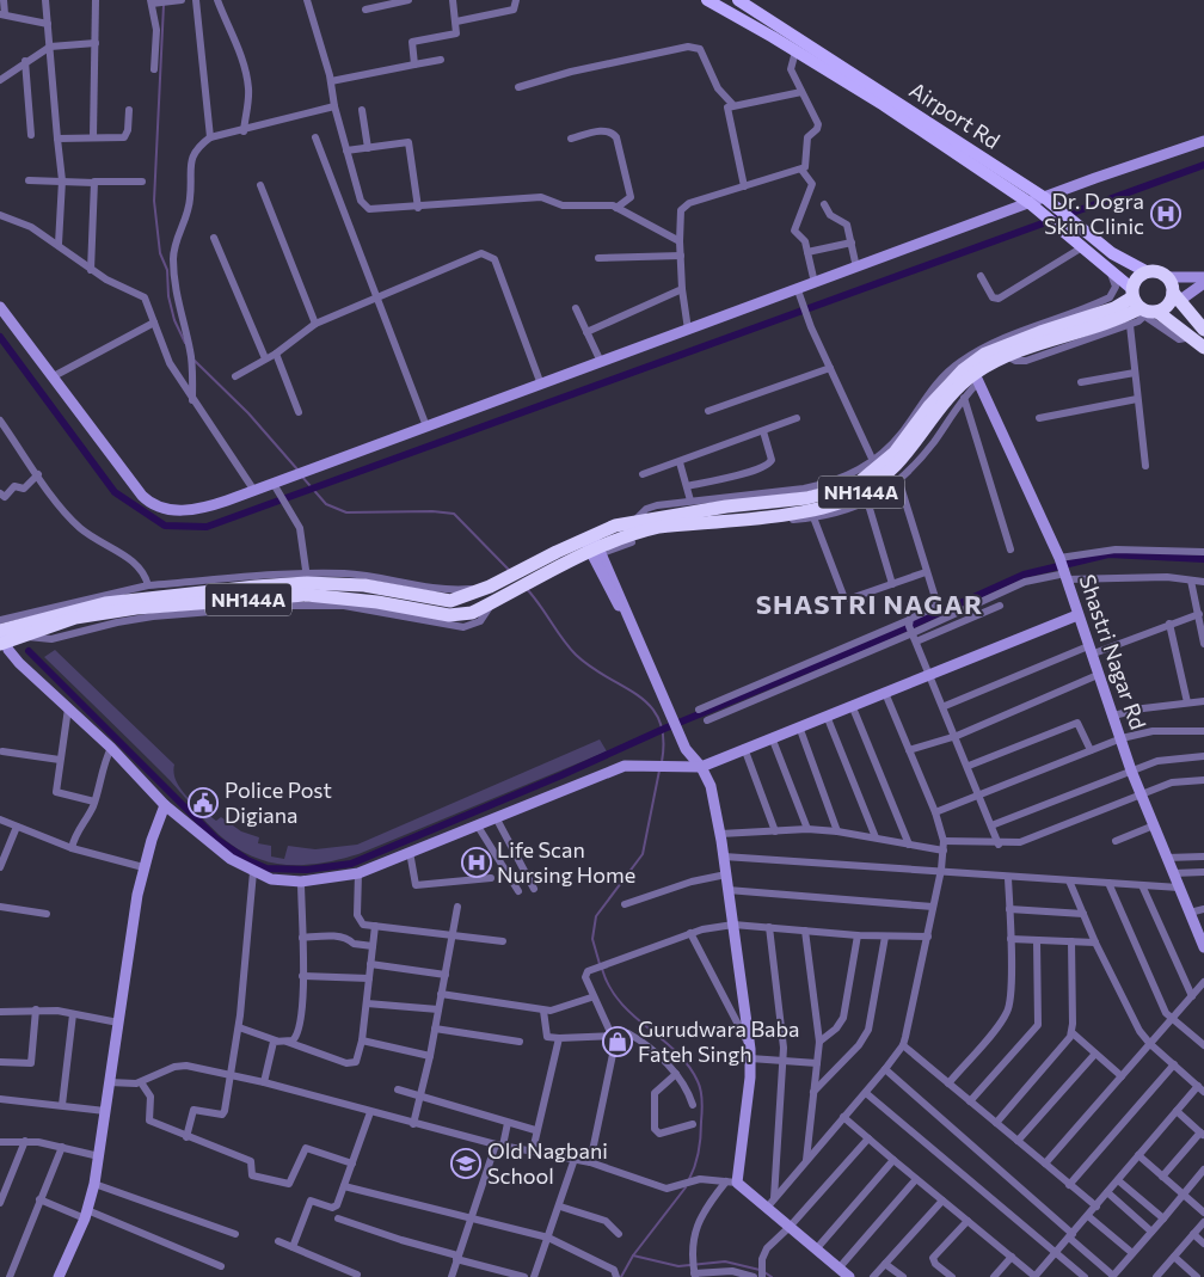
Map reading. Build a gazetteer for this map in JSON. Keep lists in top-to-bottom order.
{
  "streets": {
    "highway": ["NH144A"],
    "main road": ["Airport Rd"],
    "street": ["Shastri Nagar Rd"]
  },
  "crossings": [
    ["Airport Rd", "NH144A"],
    ["NH144A", "Shastri Nagar Rd"]
  ],
  "districts": ["SHASTRI NAGAR"],
  "places": {
    "hospital": ["Dr. Dogra Skin Clinic", "Life Scan Nursing Home"],
    "public building": ["Police Post Digiana"],
    "shop": ["Gurudwara Baba Fateh Singh"],
    "school or university": ["Old Nagbani School"]
  }
}
